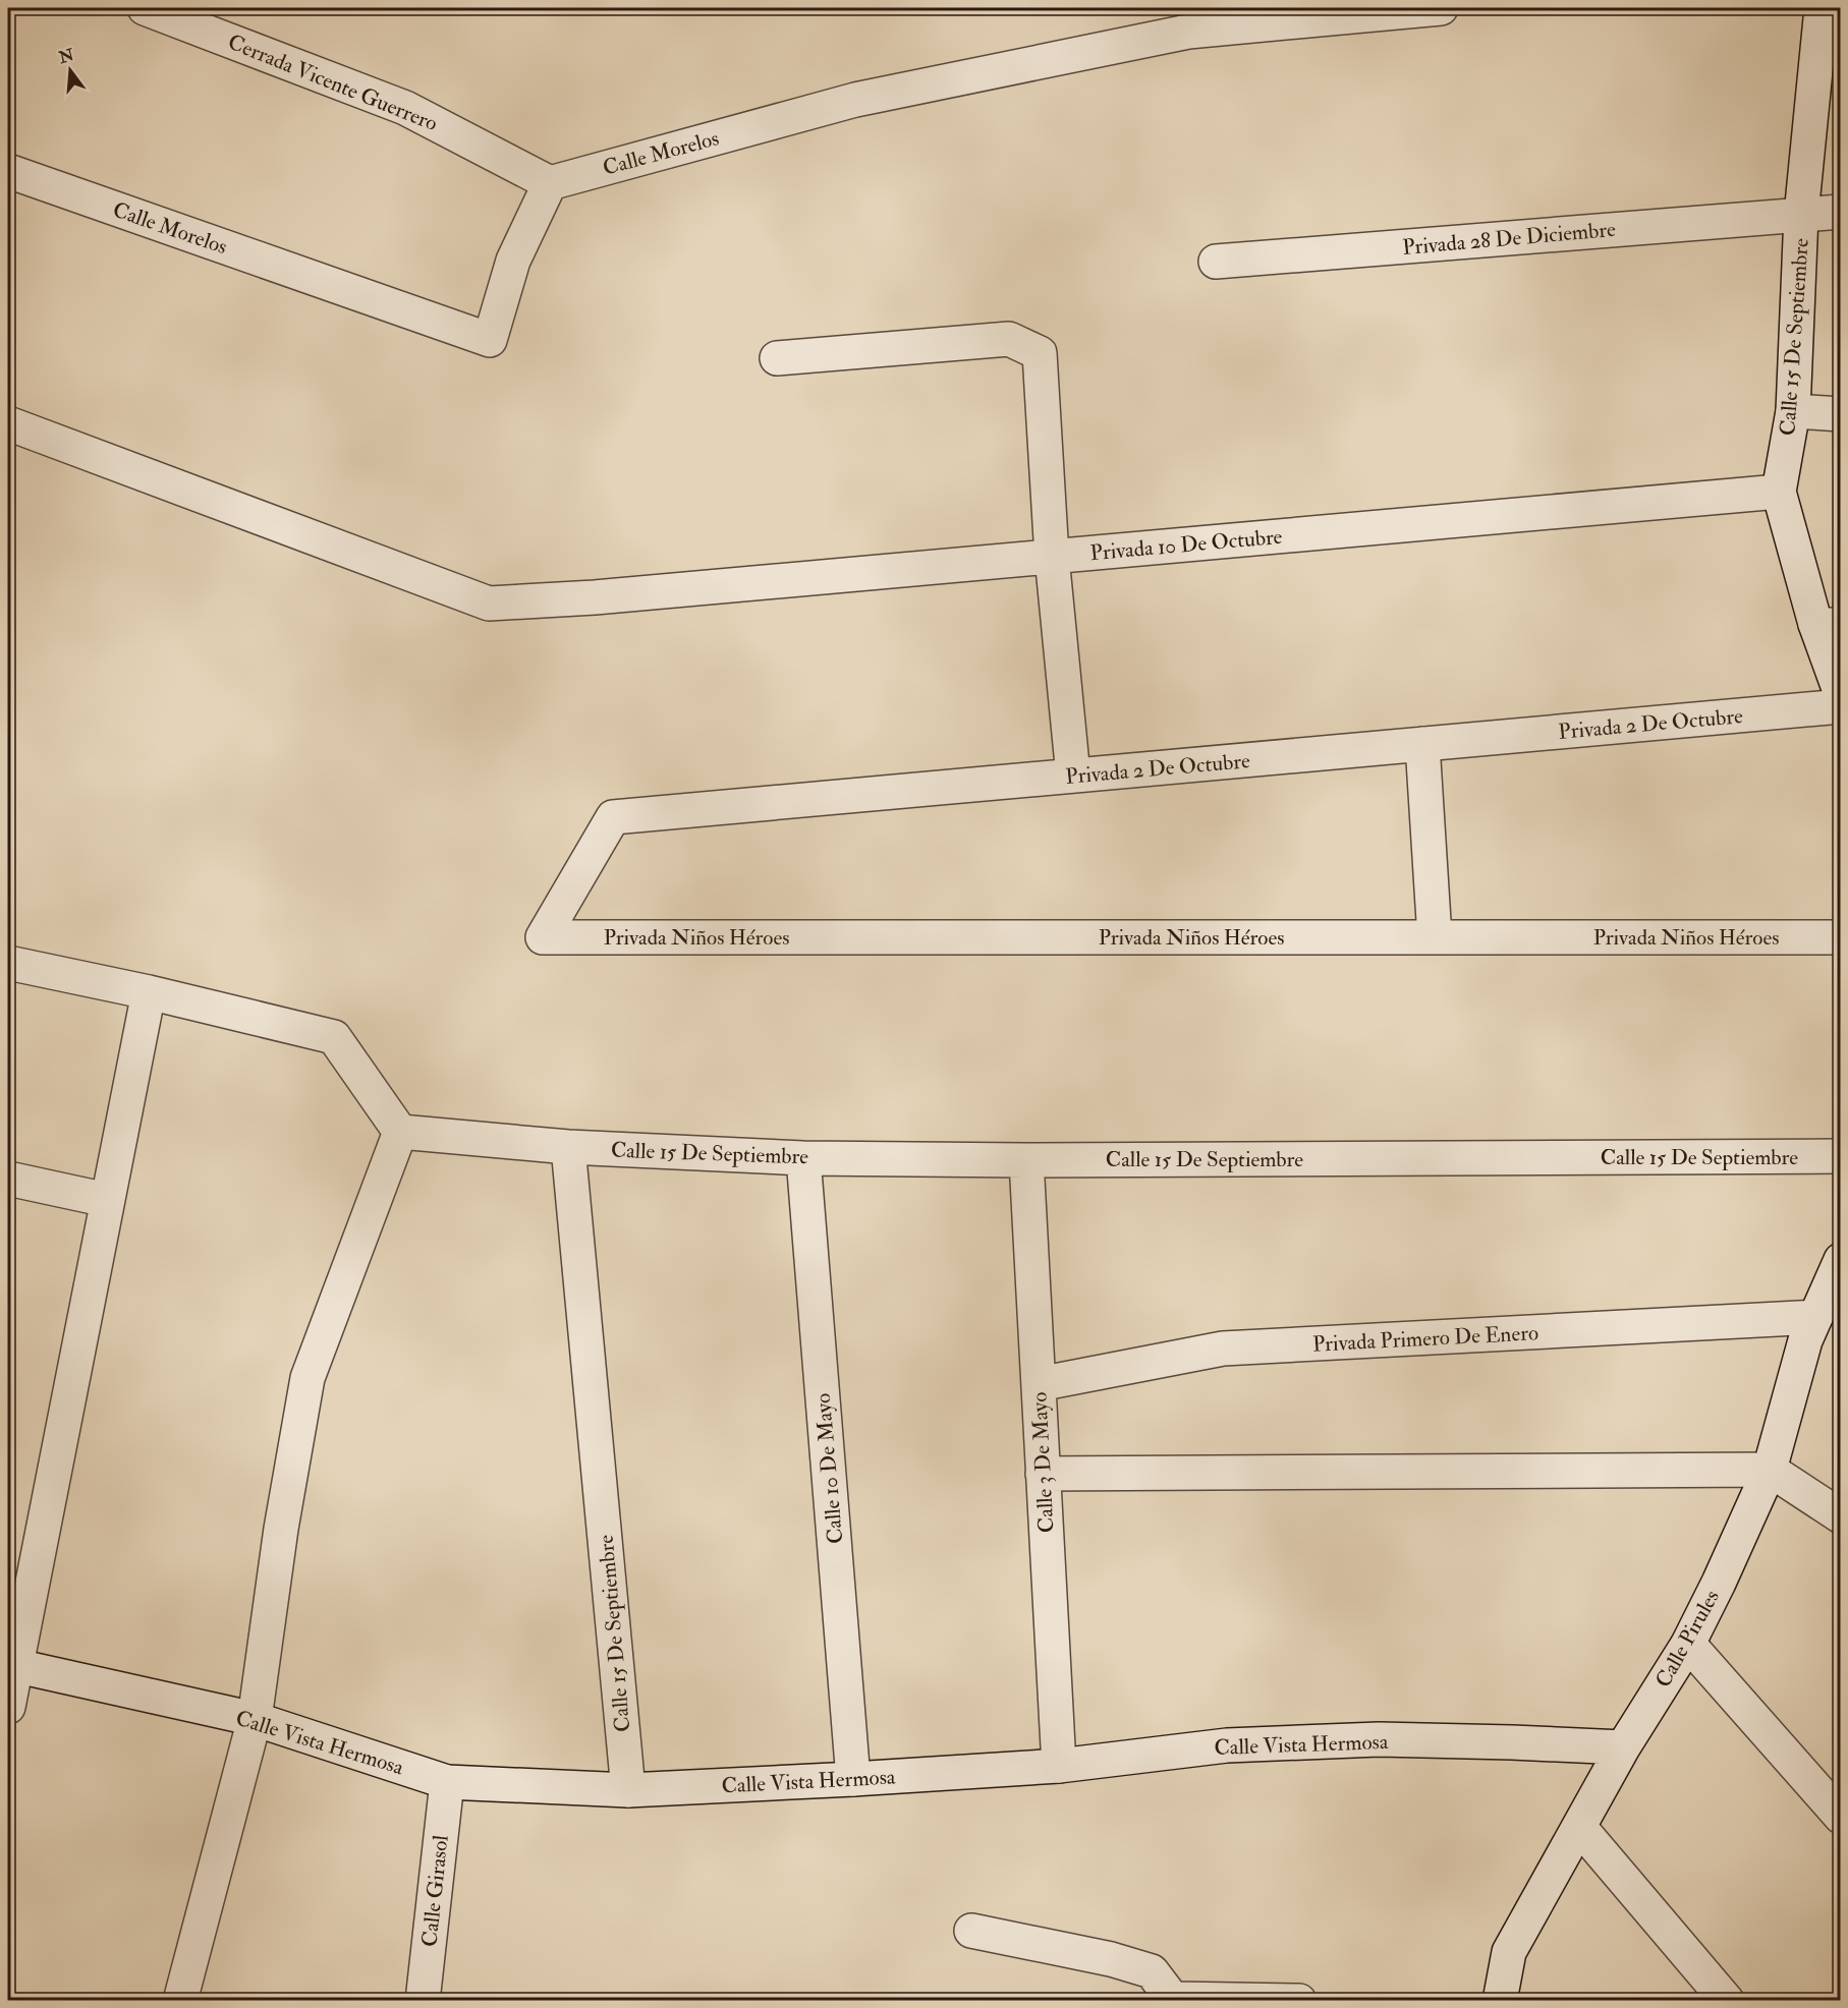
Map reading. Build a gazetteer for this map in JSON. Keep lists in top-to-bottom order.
{
  "streets": {
    "street": [
      "Cerrada Vicente Guerrero",
      "Calle Morelos",
      "Privada 28 De Diciembre",
      "Calle 15 De Septiembre",
      "Privada 10 De Octubre",
      "Privada 2 De Octubre",
      "Privada Niños Héroes",
      "Privada Primero De Enero",
      "Calle 3 De Mayo",
      "Calle 10 De Mayo",
      "Calle Pirules",
      "Calle Vista Hermosa",
      "Calle Girasol"
    ]
  },
  "crossings": [
    ["Cerrada Vicente Guerrero", "Calle Morelos"],
    ["Privada 28 De Diciembre", "Calle 15 De Septiembre"],
    ["Calle 15 De Septiembre", "Privada 10 De Octubre"],
    ["Calle 15 De Septiembre", "Calle 3 De Mayo"],
    ["Calle 15 De Septiembre", "Calle 10 De Mayo"],
    ["Calle 15 De Septiembre", "Calle Vista Hermosa"],
    ["Privada 2 De Octubre", "Privada Niños Héroes"],
    ["Privada Primero De Enero", "Calle 3 De Mayo"],
    ["Privada Primero De Enero", "Calle Pirules"],
    ["Calle 3 De Mayo", "Calle Vista Hermosa"],
    ["Calle 10 De Mayo", "Calle Vista Hermosa"],
    ["Calle Pirules", "Calle Vista Hermosa"],
    ["Calle Vista Hermosa", "Calle Girasol"]
  ],
  "north": "top"
}
